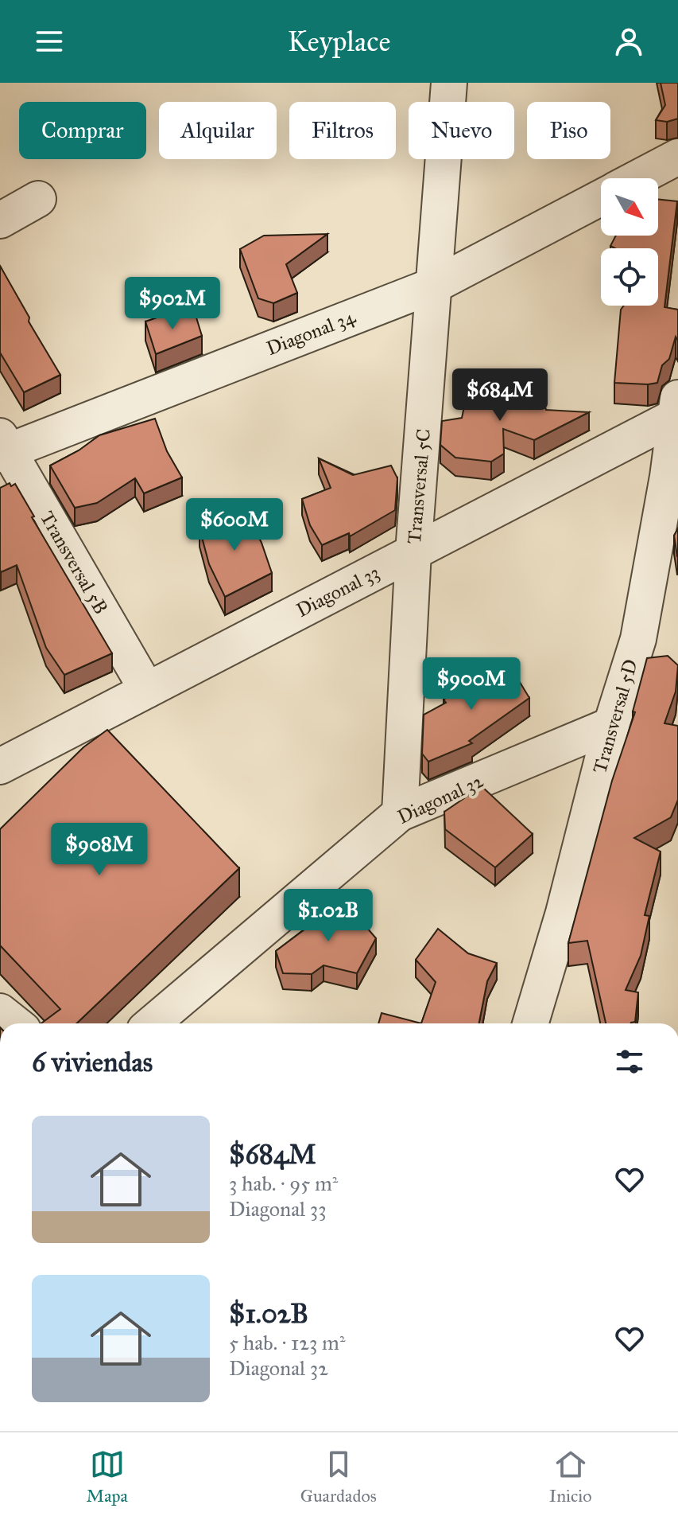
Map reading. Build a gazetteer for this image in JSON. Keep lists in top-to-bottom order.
{
  "streets": {
    "street": [
      "Diagonal 34",
      "Transversal 5C",
      "Transversal 5B",
      "Diagonal 33",
      "Transversal 5D",
      "Diagonal 32"
    ]
  },
  "crossings": [
    ["Diagonal 34", "Transversal 5C"],
    ["Diagonal 34", "Transversal 5B"],
    ["Transversal 5C", "Diagonal 33"],
    ["Transversal 5C", "Diagonal 32"],
    ["Transversal 5B", "Diagonal 33"],
    ["Diagonal 33", "Transversal 5D"],
    ["Transversal 5D", "Diagonal 32"]
  ],
  "north": "bottom right",
  "page": {
    "header": "Keyplace",
    "chip": [
      "Comprar",
      "Alquilar",
      "Filtros",
      "Nuevo",
      "Piso"
    ],
    "price": [
      "$902M",
      "$684M",
      "$600M",
      "$900M",
      "$908M",
      "$1.02B"
    ],
    "heading": "6 viviendas",
    "list": [
      {
        "name": "$684M",
        "note": "3 hab. · 95 m² · Diagonal 33"
      },
      {
        "name": "$1.02B",
        "note": "5 hab. · 123 m² · Diagonal 32"
      }
    ],
    "tabs": ["Mapa", "Guardados", "Inicio"]
  }
}
